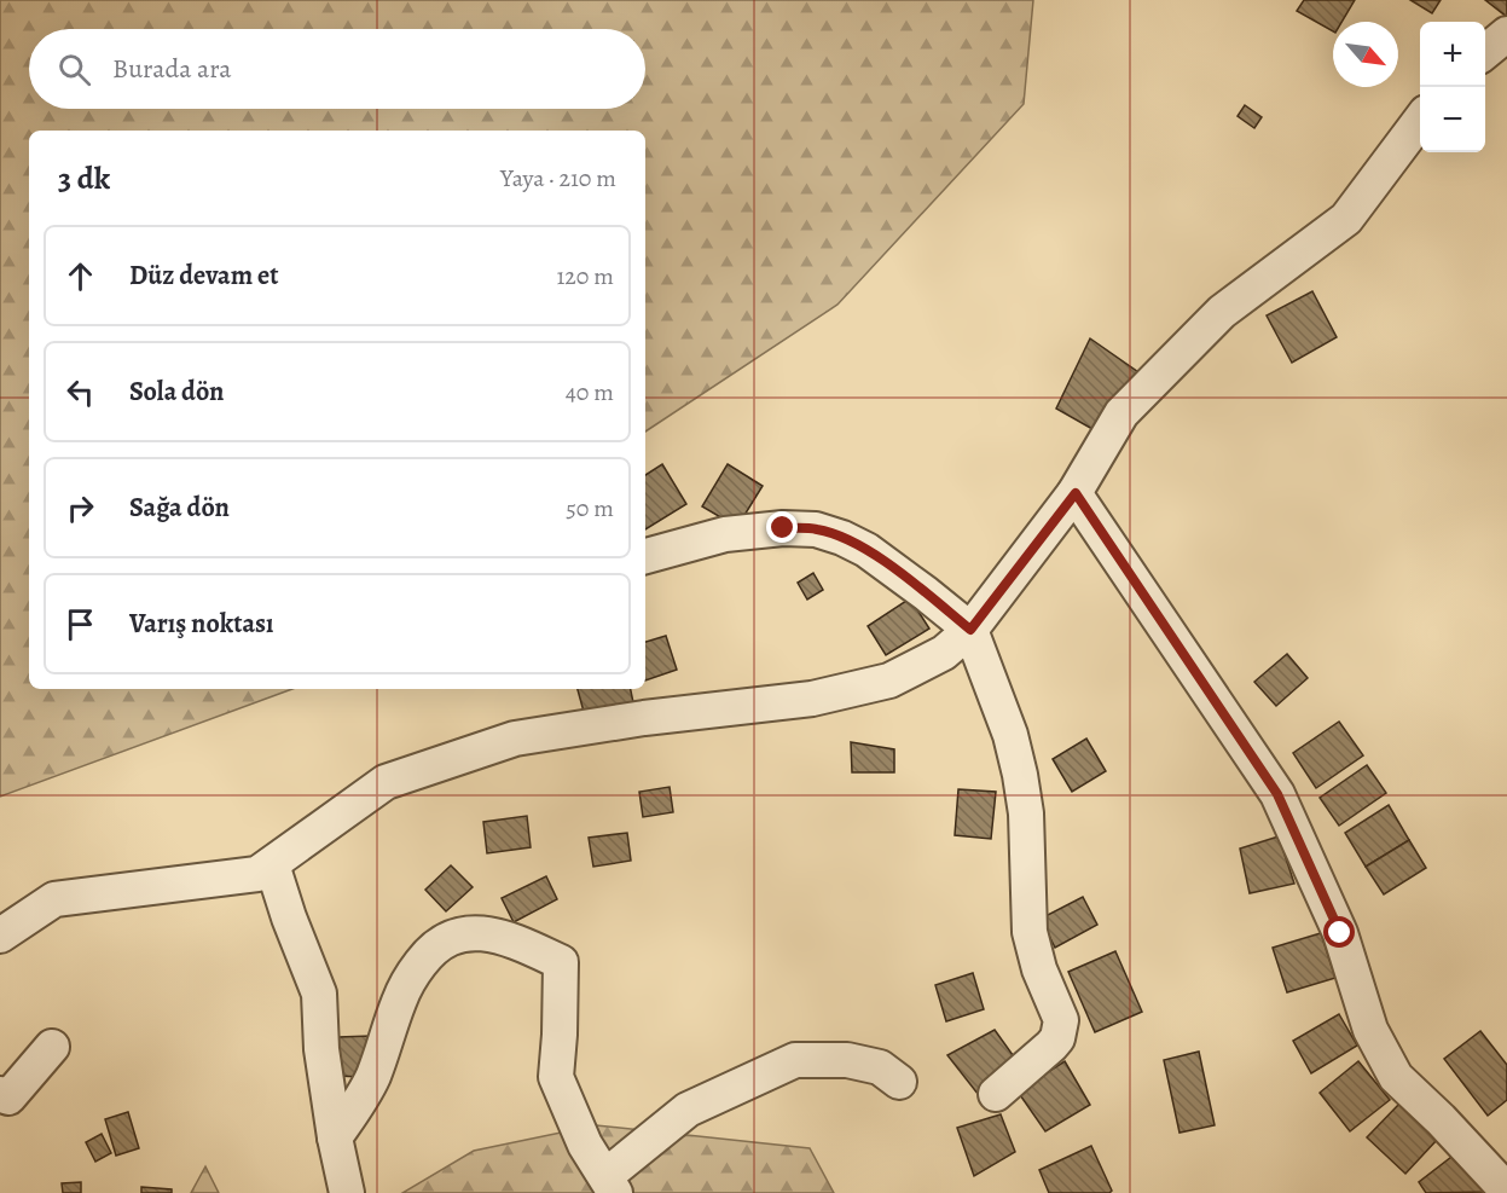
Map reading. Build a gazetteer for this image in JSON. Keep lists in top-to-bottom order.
{
  "north": "bottom right",
  "page": {
    "map_buttons": ["+", "−"],
    "search": "Burada ara",
    "heading": ["3 dk", "Yaya · 210 m"],
    "list": [
      ["Düz devam et", "120 m"],
      ["Sola dön", "40 m"],
      ["Sağa dön", "50 m"],
      "Varış noktası"
    ]
  }
}
